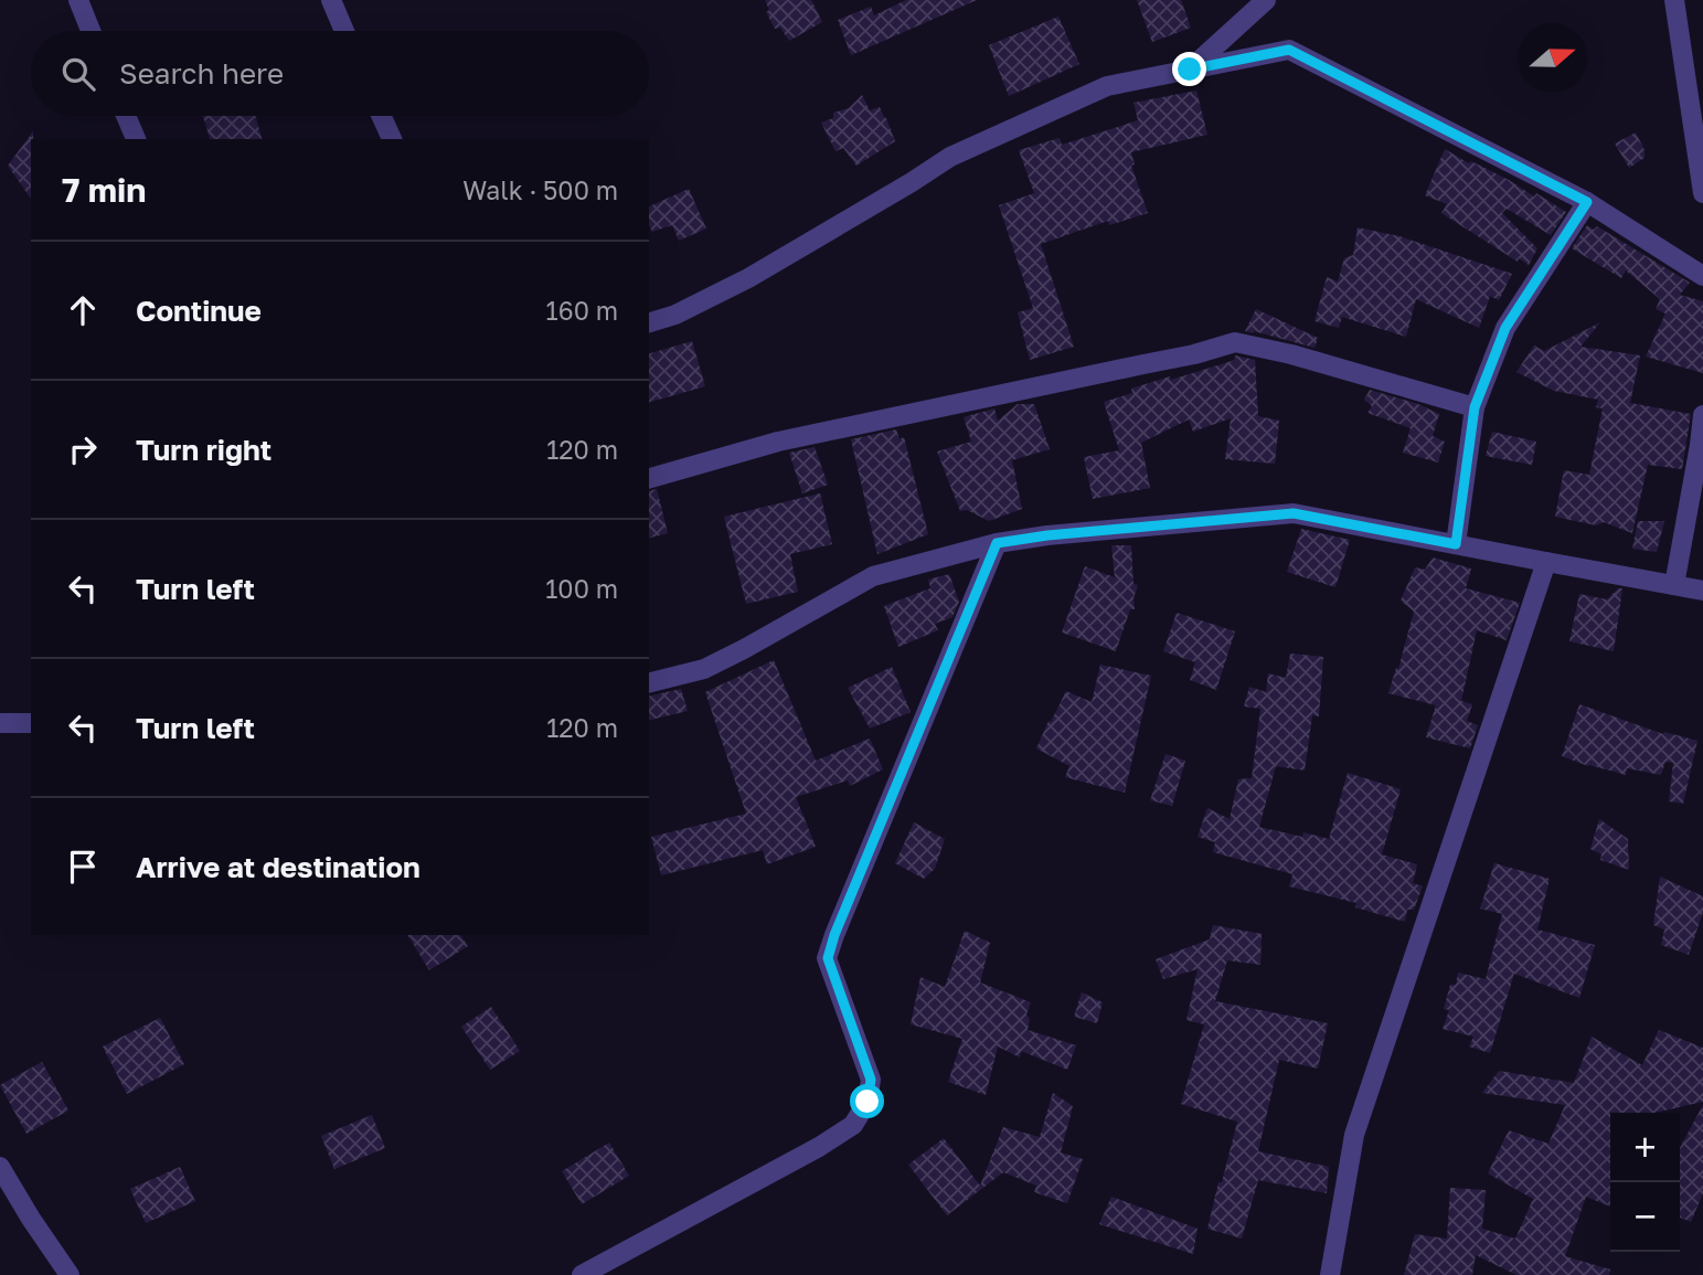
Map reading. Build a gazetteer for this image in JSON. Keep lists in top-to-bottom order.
{
  "north": "right",
  "page": {
    "search": "Search here",
    "heading": ["7 min", "Walk · 500 m"],
    "list": [
      ["Continue", "160 m"],
      ["Turn right", "120 m"],
      ["Turn left", "100 m"],
      ["Turn left", "120 m"],
      "Arrive at destination"
    ],
    "map_buttons": ["+", "−"]
  }
}
